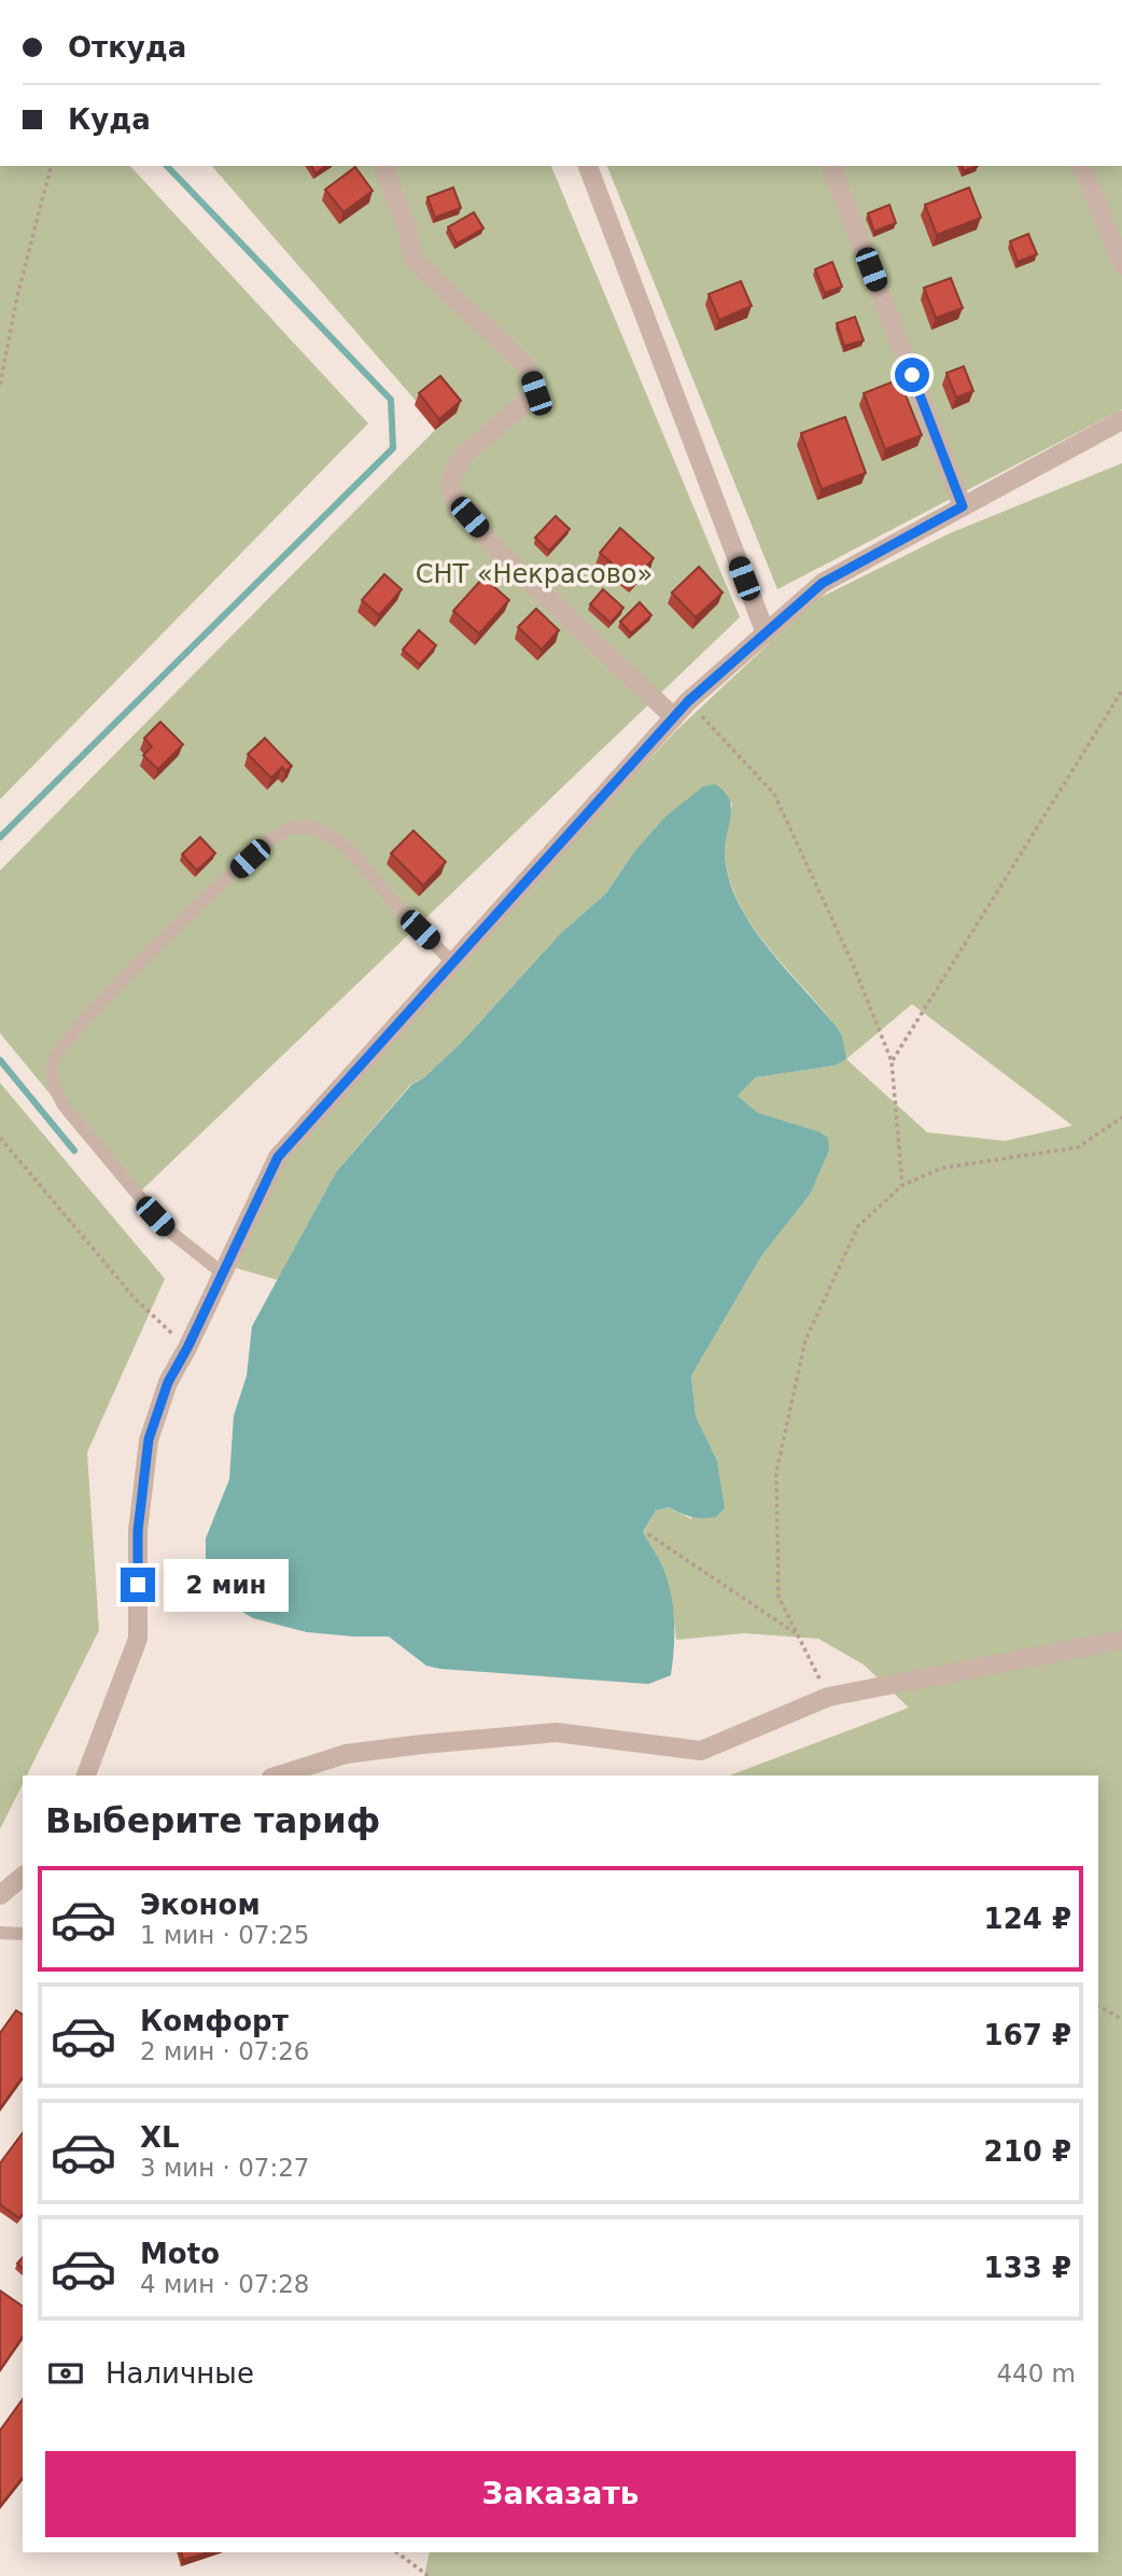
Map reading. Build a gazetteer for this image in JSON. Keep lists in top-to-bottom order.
{
  "parks": ["СНТ «Некрасово»"],
  "page": {
    "banner": ["Откуда", "Куда"],
    "bubble": "2 мин",
    "heading": "Выберите тариф",
    "list": [
      {
        "name": "Эконом",
        "note": "1 мин · 07:25",
        "value": "124 ₽"
      },
      {
        "name": "Комфорт",
        "note": "2 мин · 07:26",
        "value": "167 ₽"
      },
      {
        "name": "XL",
        "note": "3 мин · 07:27",
        "value": "210 ₽"
      },
      {
        "name": "Moto",
        "note": "4 мин · 07:28",
        "value": "133 ₽"
      }
    ],
    "pay": ["Наличные", "440 m"],
    "buttons": "Заказать"
  }
}
